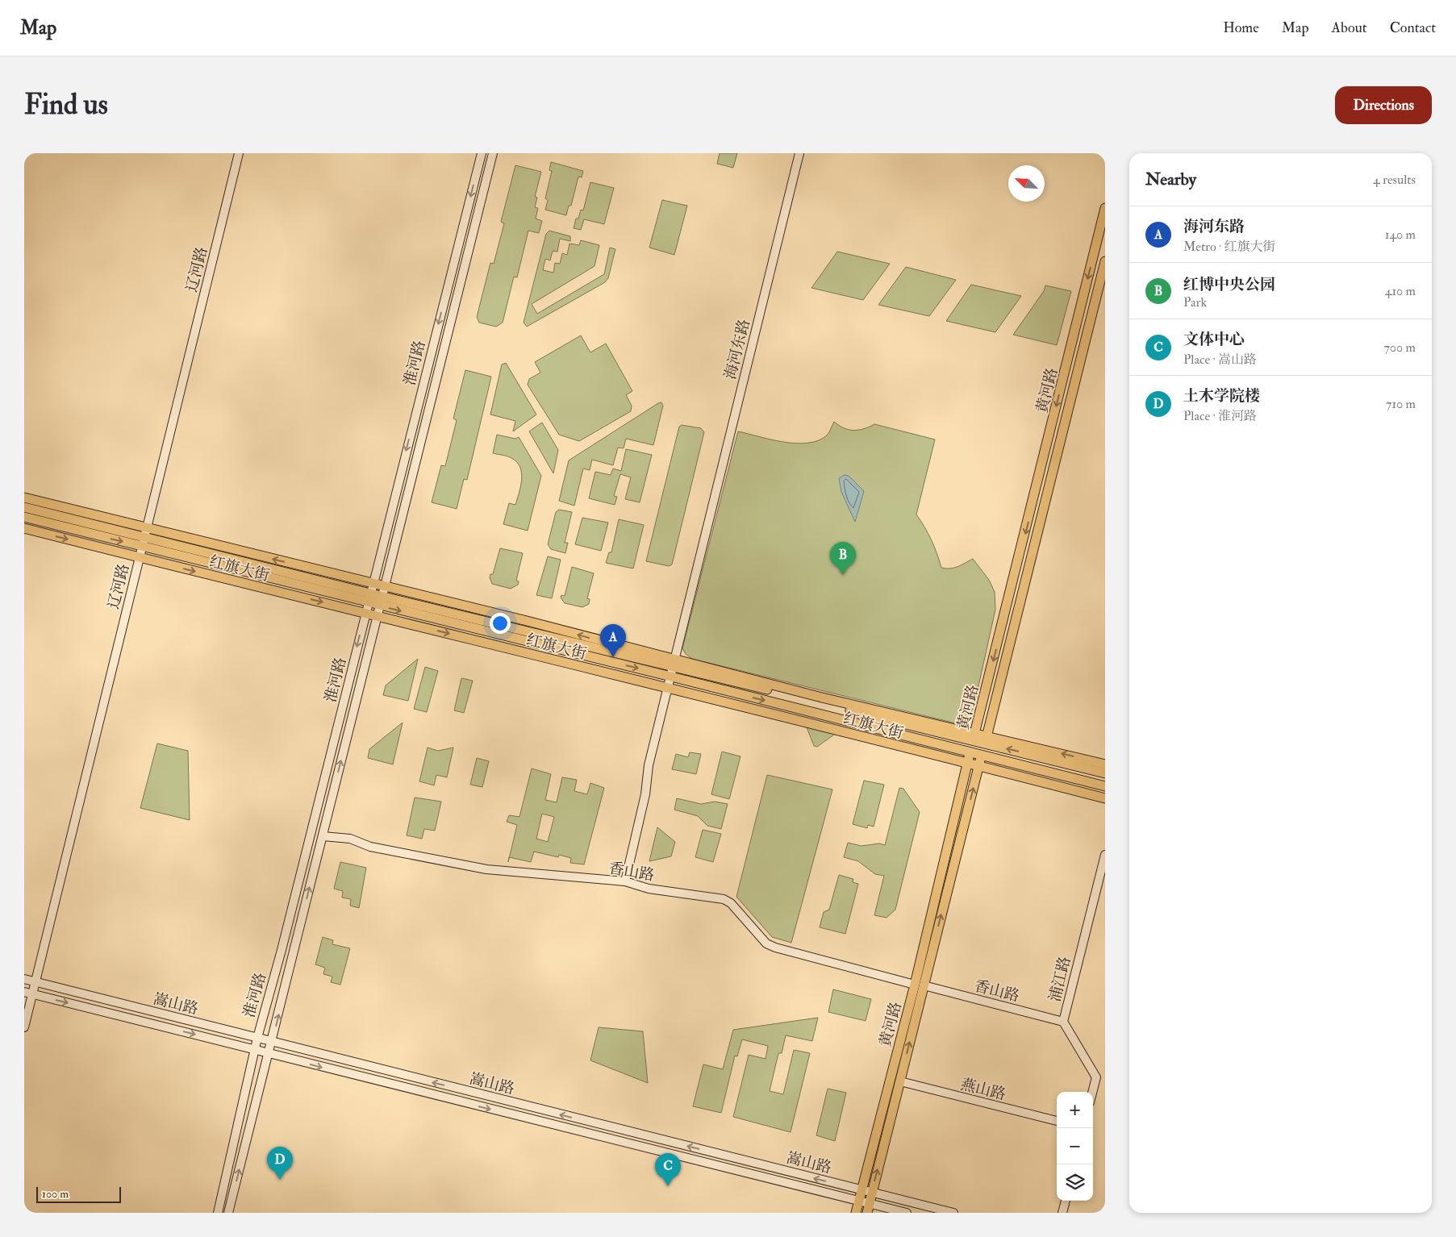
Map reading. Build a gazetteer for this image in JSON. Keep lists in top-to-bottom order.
{
  "streets": {
    "main road": [
      "辽河路",
      "海河东路",
      "淮河路",
      "黄河路",
      "红旗大街",
      "香山路",
      "浦江路",
      "嵩山路",
      "燕山路"
    ]
  },
  "crossings": [
    ["辽河路", "红旗大街"],
    ["辽河路", "嵩山路"],
    ["海河东路", "红旗大街"],
    ["海河东路", "香山路"],
    ["淮河路", "红旗大街"],
    ["淮河路", "香山路"],
    ["淮河路", "嵩山路"],
    ["黄河路", "红旗大街"],
    ["黄河路", "香山路"],
    ["黄河路", "嵩山路"],
    ["黄河路", "燕山路"],
    ["香山路", "浦江路"]
  ],
  "scale_bar": "100 m",
  "north": "top left",
  "page": {
    "header": "Map",
    "nav": [
      "Home",
      "Map",
      "About",
      "Contact"
    ],
    "buttons": "Directions",
    "title": "Find us",
    "heading": ["Nearby", "4 results"],
    "list": [
      {
        "mark": "A",
        "name": "海河东路",
        "note": "Metro · 红旗大街",
        "value": "140 m"
      },
      {
        "mark": "B",
        "name": "红博中央公园",
        "note": "Park",
        "value": "410 m"
      },
      {
        "mark": "C",
        "name": "文体中心",
        "note": "Place · 嵩山路",
        "value": "700 m"
      },
      {
        "mark": "D",
        "name": "土木学院楼",
        "note": "Place · 淮河路",
        "value": "710 m"
      }
    ],
    "pins": [
      "B",
      "A",
      "D",
      "C"
    ],
    "map_buttons": ["+", "−"],
    "scale": "100 m"
  }
}
